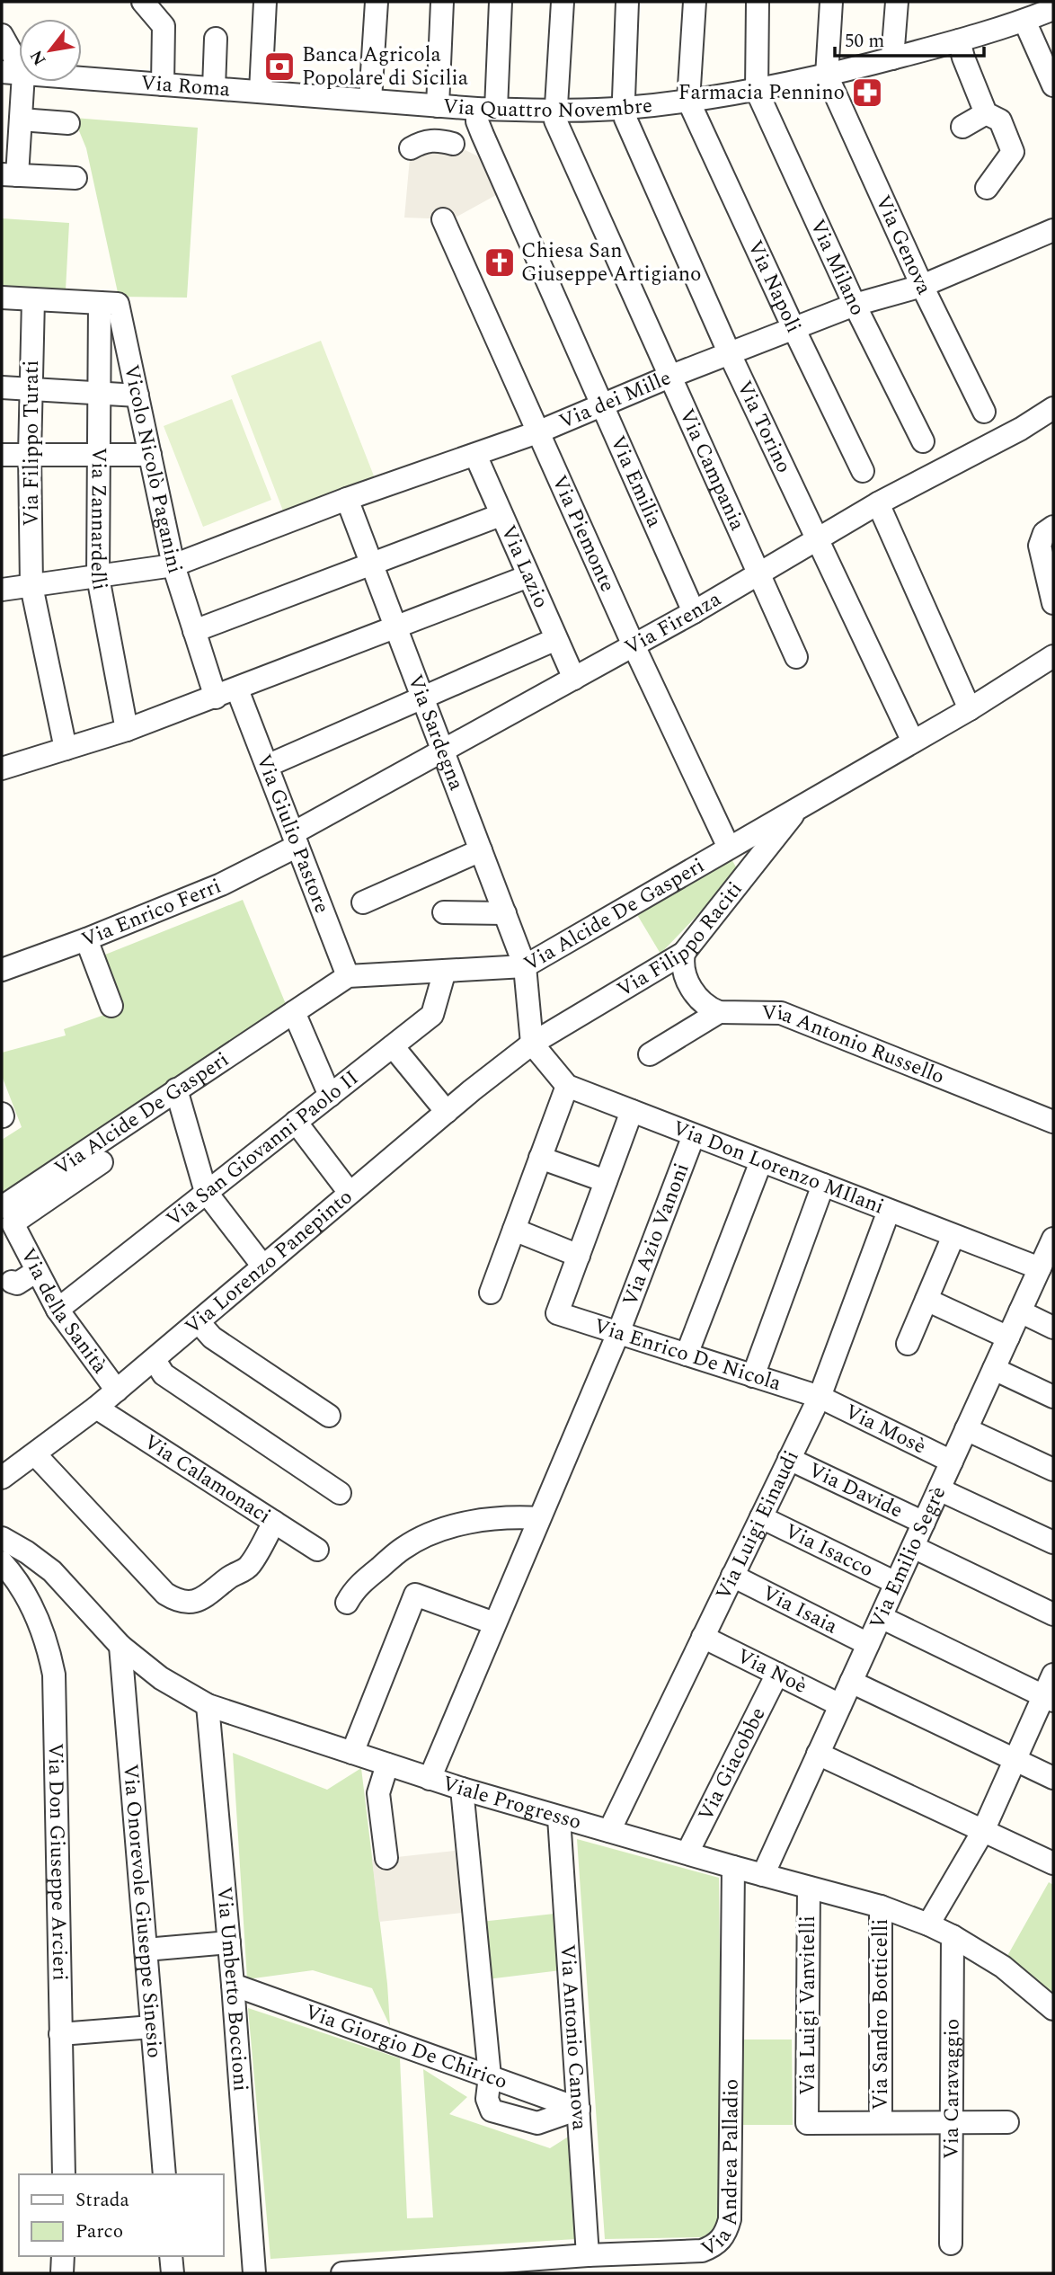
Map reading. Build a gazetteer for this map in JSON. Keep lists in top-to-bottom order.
{
  "streets": {
    "street": [
      "Via Roma",
      "Via Quattro Novembre",
      "Via Genova",
      "Via Milano",
      "Via Napoli",
      "Via dei Mille",
      "Via Torino",
      "Via Filippo Turati",
      "Vicolo Nicolò Paganini",
      "Via Campania",
      "Via Emilia",
      "Via Zannardelli",
      "Via Piemonte",
      "Via Lazio",
      "Via Firenza",
      "Via Sardegna",
      "Via Giulio Pastore",
      "Via Enrico Ferri",
      "Via Alcide De Gasperi",
      "Via Filippo Raciti",
      "Via Antonio Russello",
      "Via San Giovanni Paolo II",
      "Via Don Lorenzo MIlani",
      "Via Azio Vanoni",
      "Via Lorenzo Panepinto",
      "Via della Sanità",
      "Via Enrico De Nicola",
      "Via Mosè",
      "Via Calamonaci",
      "Via Davide",
      "Via Luigi Einaudi",
      "Via Isacco",
      "Via Emilio Segrè",
      "Via Isaia",
      "Via Noè",
      "Via Giacobbe",
      "Viale Progresso",
      "Via Don Giuseppe Arcieri",
      "Via Onorevole Giuseppe Sinesio",
      "Via Umberto Boccioni",
      "Via Luigi Vanvitelli",
      "Via Sandro Botticelli",
      "Via Antonio Canova",
      "Via Giorgio De Chirico",
      "Via Caravaggio",
      "Via Andrea Palladio"
    ]
  },
  "crossings": [
    ["Via Roma", "Via Quattro Novembre"],
    ["Via Quattro Novembre", "Via Genova"],
    ["Via Quattro Novembre", "Via Milano"],
    ["Via Quattro Novembre", "Via Napoli"],
    ["Via Quattro Novembre", "Via Torino"],
    ["Via Quattro Novembre", "Via Campania"],
    ["Via Quattro Novembre", "Via Emilia"],
    ["Via Genova", "Via dei Mille"],
    ["Via Milano", "Via dei Mille"],
    ["Via Napoli", "Via dei Mille"],
    ["Via dei Mille", "Via Torino"],
    ["Via dei Mille", "Via Filippo Turati"],
    ["Via dei Mille", "Vicolo Nicolò Paganini"],
    ["Via dei Mille", "Via Campania"],
    ["Via dei Mille", "Via Emilia"],
    ["Via dei Mille", "Via Zannardelli"],
    ["Via dei Mille", "Via Piemonte"],
    ["Via dei Mille", "Via Lazio"],
    ["Via dei Mille", "Via Sardegna"],
    ["Via Torino", "Via Firenza"],
    ["Via Torino", "Via Alcide De Gasperi"],
    ["Vicolo Nicolò Paganini", "Via Zannardelli"],
    ["Via Campania", "Via Firenza"],
    ["Via Emilia", "Via Firenza"],
    ["Via Piemonte", "Via Firenza"],
    ["Via Piemonte", "Via Alcide De Gasperi"],
    ["Via Lazio", "Via Firenza"],
    ["Via Firenza", "Via Sardegna"],
    ["Via Firenza", "Via Giulio Pastore"],
    ["Via Firenza", "Via Enrico Ferri"],
    ["Via Sardegna", "Via Alcide De Gasperi"],
    ["Via Sardegna", "Via Filippo Raciti"],
    ["Via Sardegna", "Via Don Lorenzo MIlani"],
    ["Via Sardegna", "Via Lorenzo Panepinto"],
    ["Via Giulio Pastore", "Via Enrico Ferri"],
    ["Via Giulio Pastore", "Via Alcide De Gasperi"],
    ["Via Alcide De Gasperi", "Via Filippo Raciti"],
    ["Via Alcide De Gasperi", "Via San Giovanni Paolo II"],
    ["Via Filippo Raciti", "Via Don Lorenzo MIlani"],
    ["Via Filippo Raciti", "Via Lorenzo Panepinto"],
    ["Via San Giovanni Paolo II", "Via della Sanità"],
    ["Via Don Lorenzo MIlani", "Via Azio Vanoni"],
    ["Via Don Lorenzo MIlani", "Via Lorenzo Panepinto"],
    ["Via Don Lorenzo MIlani", "Via Luigi Einaudi"],
    ["Via Don Lorenzo MIlani", "Via Emilio Segrè"],
    ["Via Azio Vanoni", "Via Enrico De Nicola"],
    ["Via Azio Vanoni", "Viale Progresso"],
    ["Via Lorenzo Panepinto", "Via della Sanità"],
    ["Via Lorenzo Panepinto", "Via Calamonaci"],
    ["Via Enrico De Nicola", "Via Mosè"],
    ["Via Enrico De Nicola", "Via Luigi Einaudi"],
    ["Via Mosè", "Via Luigi Einaudi"],
    ["Via Mosè", "Via Emilio Segrè"],
    ["Via Davide", "Via Luigi Einaudi"],
    ["Via Davide", "Via Emilio Segrè"],
    ["Via Luigi Einaudi", "Via Isacco"],
    ["Via Luigi Einaudi", "Via Isaia"],
    ["Via Luigi Einaudi", "Via Noè"],
    ["Via Luigi Einaudi", "Viale Progresso"],
    ["Via Isacco", "Via Emilio Segrè"],
    ["Via Emilio Segrè", "Via Isaia"],
    ["Via Emilio Segrè", "Via Noè"],
    ["Via Emilio Segrè", "Viale Progresso"],
    ["Via Noè", "Via Giacobbe"],
    ["Via Giacobbe", "Viale Progresso"],
    ["Viale Progresso", "Via Onorevole Giuseppe Sinesio"],
    ["Viale Progresso", "Via Umberto Boccioni"],
    ["Viale Progresso", "Via Luigi Vanvitelli"],
    ["Viale Progresso", "Via Sandro Botticelli"],
    ["Viale Progresso", "Via Antonio Canova"],
    ["Viale Progresso", "Via Caravaggio"],
    ["Viale Progresso", "Via Andrea Palladio"],
    ["Via Umberto Boccioni", "Via Giorgio De Chirico"],
    ["Via Luigi Vanvitelli", "Via Sandro Botticelli"],
    ["Via Antonio Canova", "Via Giorgio De Chirico"],
    ["Via Antonio Canova", "Via Andrea Palladio"]
  ],
  "places": {
    "bank": ["Banca Agricola Popolare di Sicilia"],
    "pharmacy": ["Farmacia Pennino"],
    "church": ["Chiesa San Giuseppe Artigiano"]
  },
  "legend": ["Strada", "Parco"],
  "scale_bar": "50 m",
  "north": "bottom left"
}
